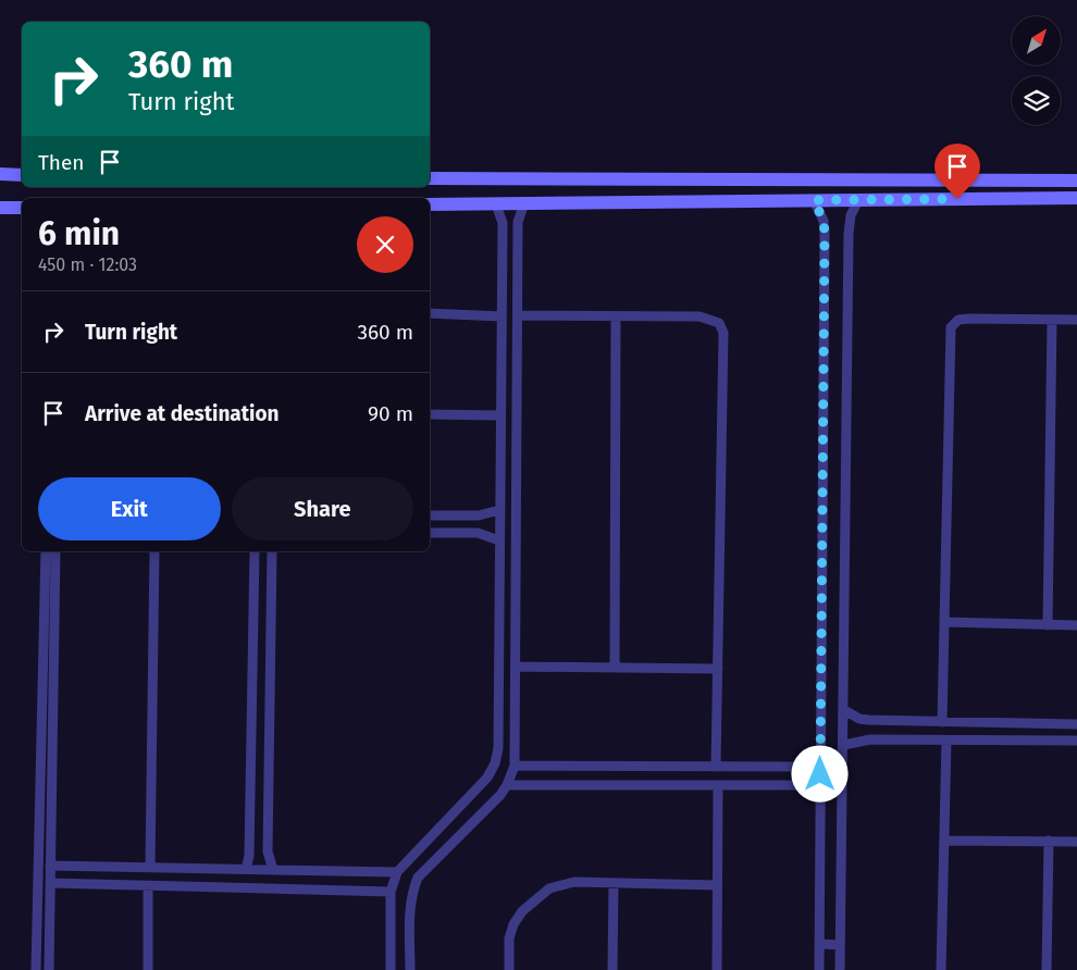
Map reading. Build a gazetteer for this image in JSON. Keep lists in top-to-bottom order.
{
  "north": "top right",
  "page": {
    "turn": ["360 m", "Turn right"],
    "then": "Then",
    "heading": ["6 min", "450 m · 12:03"],
    "list": [
      {
        "name": "Turn right",
        "value": "360 m"
      },
      {
        "name": "Arrive at destination",
        "value": "90 m"
      }
    ],
    "buttons": ["Exit", "Share"]
  }
}
